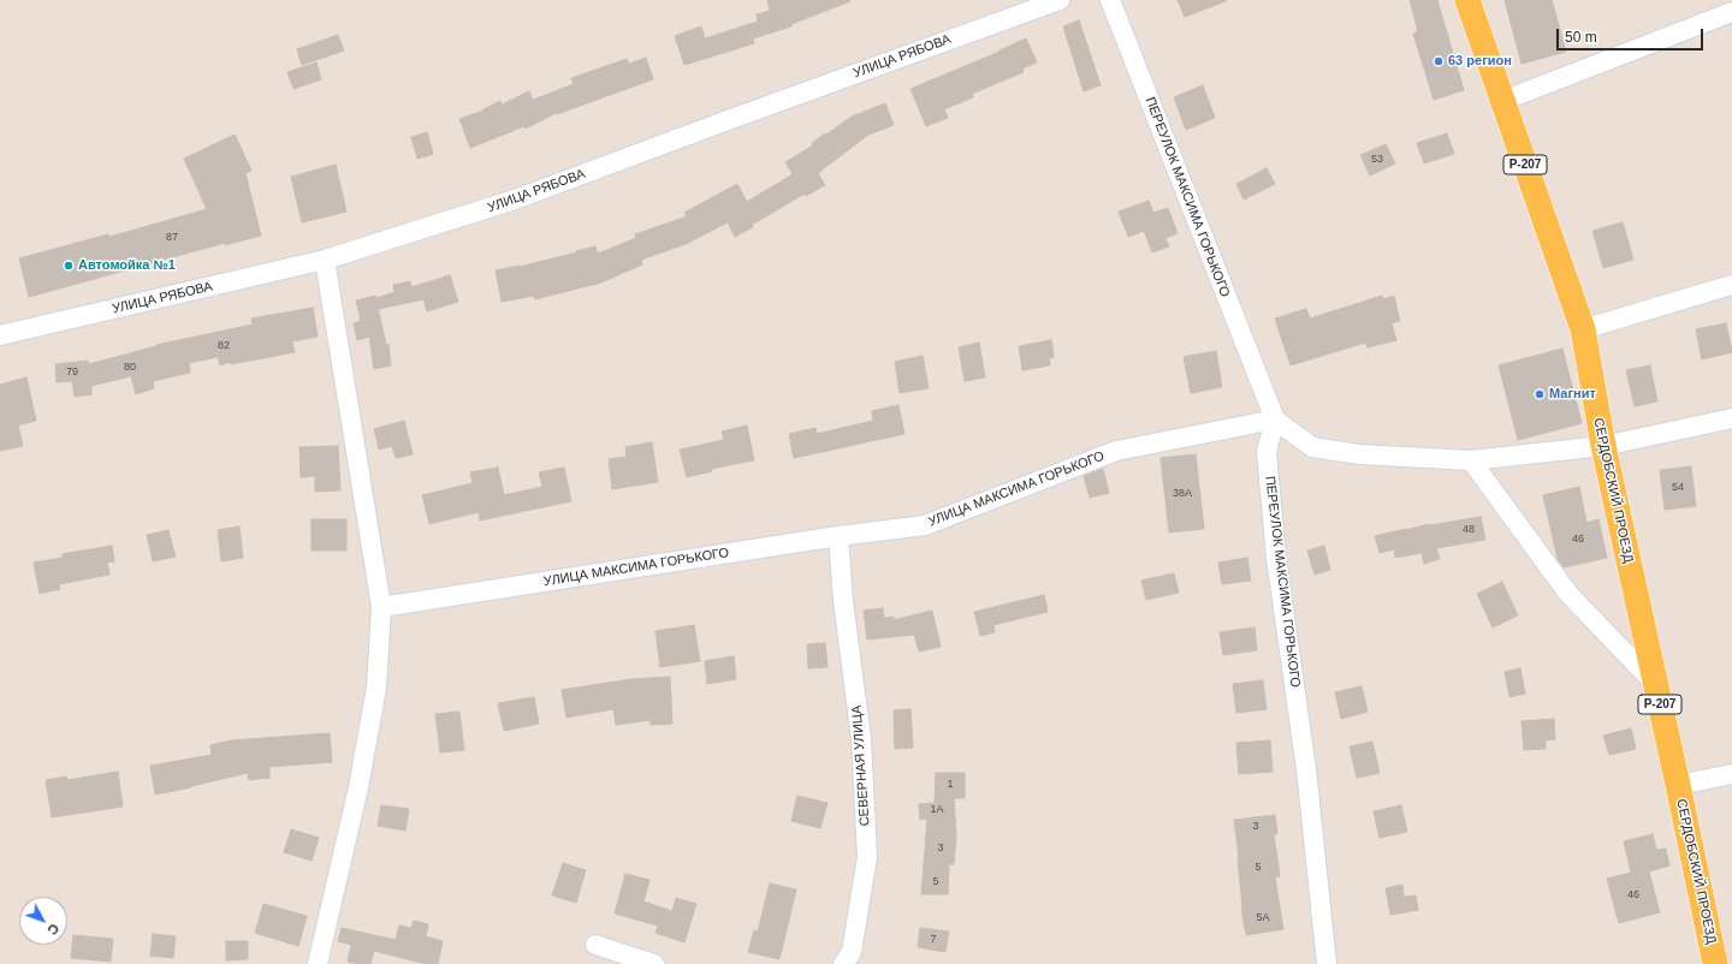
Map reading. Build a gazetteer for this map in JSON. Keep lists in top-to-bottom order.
{
  "streets": {
    "main road": ["Р-207", "СЕРДОБСКИЙ ПРОЕЗД"],
    "street": [
      "УЛИЦА РЯБОВА",
      "ПЕРЕУЛОК МАКСИМА ГОРЬКОГО",
      "УЛИЦА МАКСИМА ГОРЬКОГО",
      "СЕВЕРНАЯ УЛИЦА"
    ]
  },
  "crossings": [
    ["ПЕРЕУЛОК МАКСИМА ГОРЬКОГО", "УЛИЦА МАКСИМА ГОРЬКОГО"],
    ["УЛИЦА МАКСИМА ГОРЬКОГО", "СЕВЕРНАЯ УЛИЦА"]
  ],
  "places": ["63 регион", "Автомойка №1", "Магнит"],
  "house_numbers": [
    "53",
    "87",
    "82",
    "80",
    "79",
    "54",
    "38А",
    "48",
    "46",
    "1",
    "1А",
    "3",
    "3",
    "5",
    "5",
    "46",
    "5А",
    "7"
  ],
  "scale_bar": "50 m",
  "north": "bottom right"
}
